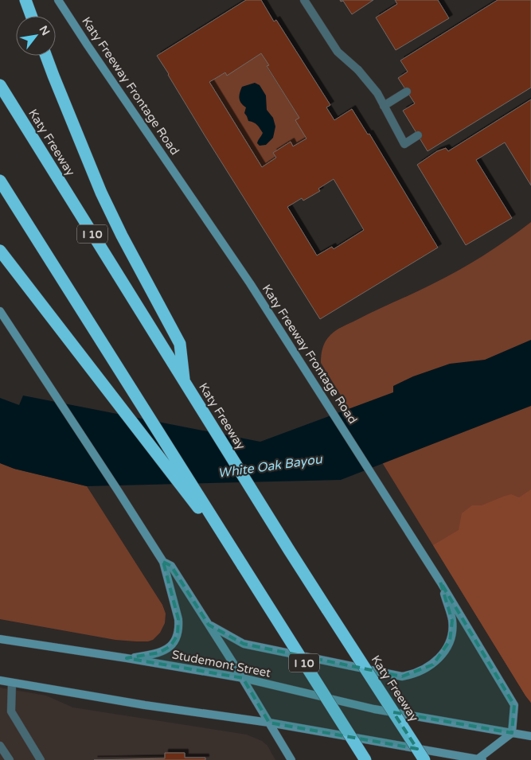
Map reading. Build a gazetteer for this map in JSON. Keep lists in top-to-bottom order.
{
  "streets": {
    "highway": ["Katy Freeway", "I 10"],
    "main road": ["Katy Freeway Frontage Road", "Studemont Street"]
  },
  "crossings": [
    ["Katy Freeway Frontage Road", "Studemont Street"]
  ],
  "water": ["White Oak Bayou"],
  "north": "top right"
}
